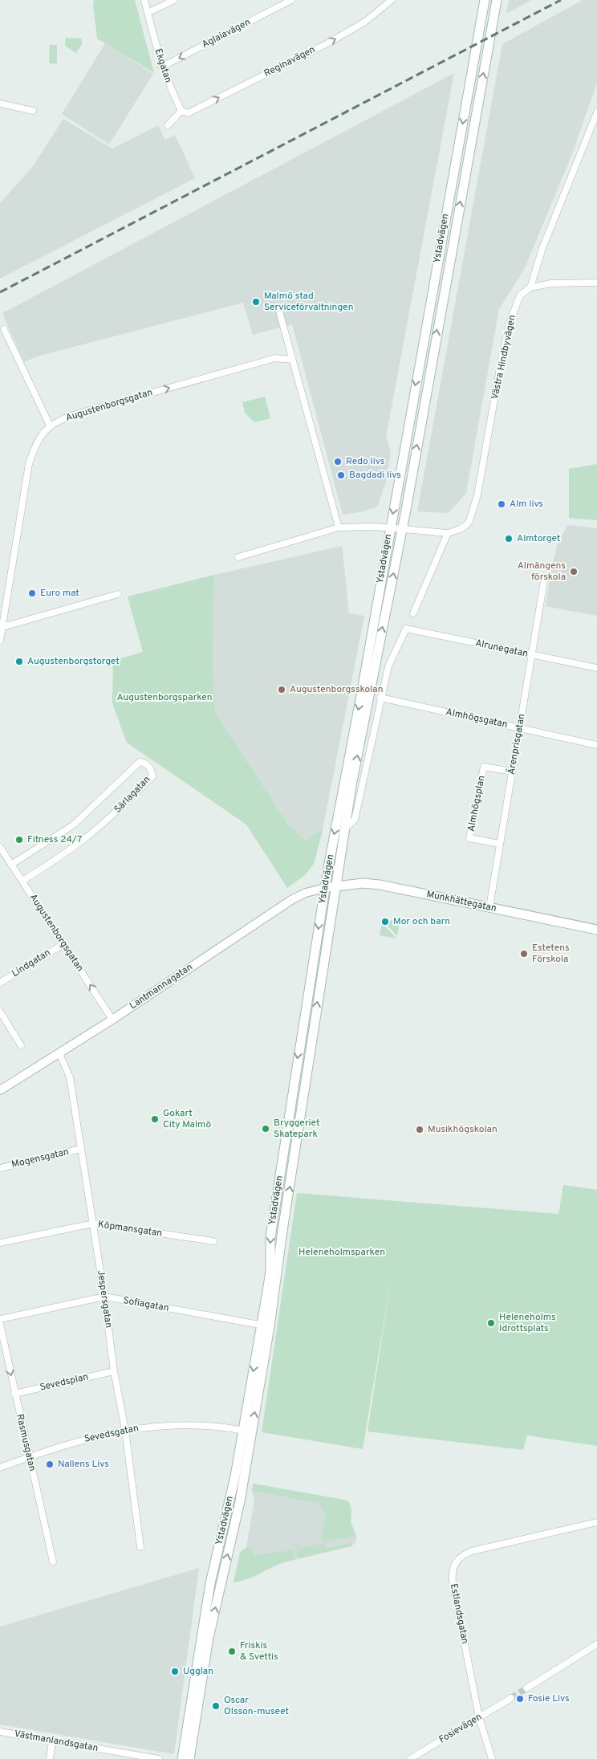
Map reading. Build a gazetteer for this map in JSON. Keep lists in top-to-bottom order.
{
  "streets": {
    "main road": ["Ystadvägen", "Munkhättegatan"],
    "street": [
      "Aglaiavägen",
      "Reginavägen",
      "Ekgatan",
      "Västra Hindbyvägen",
      "Augustenborgsgatan",
      "Alrunegatan",
      "Almhögsgatan",
      "Ärenprisgatan",
      "Särlagatan",
      "Almhögsplan",
      "Lindgatan",
      "Lantmannagatan",
      "Mogensgatan",
      "Köpmansgatan",
      "Jespersgatan",
      "Sofiagatan",
      "Sevedsplan",
      "Sevedsgatan",
      "Rasmusgatan",
      "Estlandsgatan",
      "Fosievägen",
      "Västmanlandsgatan"
    ]
  },
  "crossings": [
    ["Aglaiavägen", "Ekgatan"],
    ["Reginavägen", "Ekgatan"],
    ["Ystadvägen", "Alrunegatan"],
    ["Ystadvägen", "Almhögsgatan"],
    ["Ystadvägen", "Munkhättegatan"],
    ["Ystadvägen", "Lantmannagatan"],
    ["Ystadvägen", "Sofiagatan"],
    ["Ystadvägen", "Sevedsgatan"],
    ["Augustenborgsgatan", "Särlagatan"],
    ["Augustenborgsgatan", "Lindgatan"],
    ["Augustenborgsgatan", "Lantmannagatan"],
    ["Alrunegatan", "Ärenprisgatan"],
    ["Almhögsgatan", "Ärenprisgatan"],
    ["Ärenprisgatan", "Almhögsplan"],
    ["Ärenprisgatan", "Munkhättegatan"],
    ["Munkhättegatan", "Lantmannagatan"],
    ["Lantmannagatan", "Jespersgatan"],
    ["Mogensgatan", "Jespersgatan"],
    ["Köpmansgatan", "Jespersgatan"],
    ["Jespersgatan", "Sofiagatan"],
    ["Jespersgatan", "Sevedsplan"],
    ["Jespersgatan", "Sevedsgatan"],
    ["Sevedsplan", "Rasmusgatan"],
    ["Sevedsgatan", "Rasmusgatan"],
    ["Estlandsgatan", "Fosievägen"]
  ],
  "one_way": ["Aglaiavägen", "Reginavägen"],
  "parks": ["Augustenborgsparken", "Heleneholmsparken"],
  "places": [
    "Malmö stad Serviceförvaltningen",
    "Redo livs",
    "Bagdadi livs",
    "Alm livs",
    "Almtorget",
    "Almängens förskola",
    "Euro mat",
    "Augustenborgstorget",
    "Augustenborgsskolan",
    "Fitness 24/7",
    "Mor och barn",
    "Estetens Förskola",
    "Gokart City Malmö",
    "Bryggeriet Skatepark",
    "Musikhögskolan",
    "Heleneholms Idrottsplats",
    "Nallens Livs",
    "Friskis & Svettis",
    "Ugglan",
    "Fosie Livs",
    "Oscar Olsson-museet"
  ]
}
